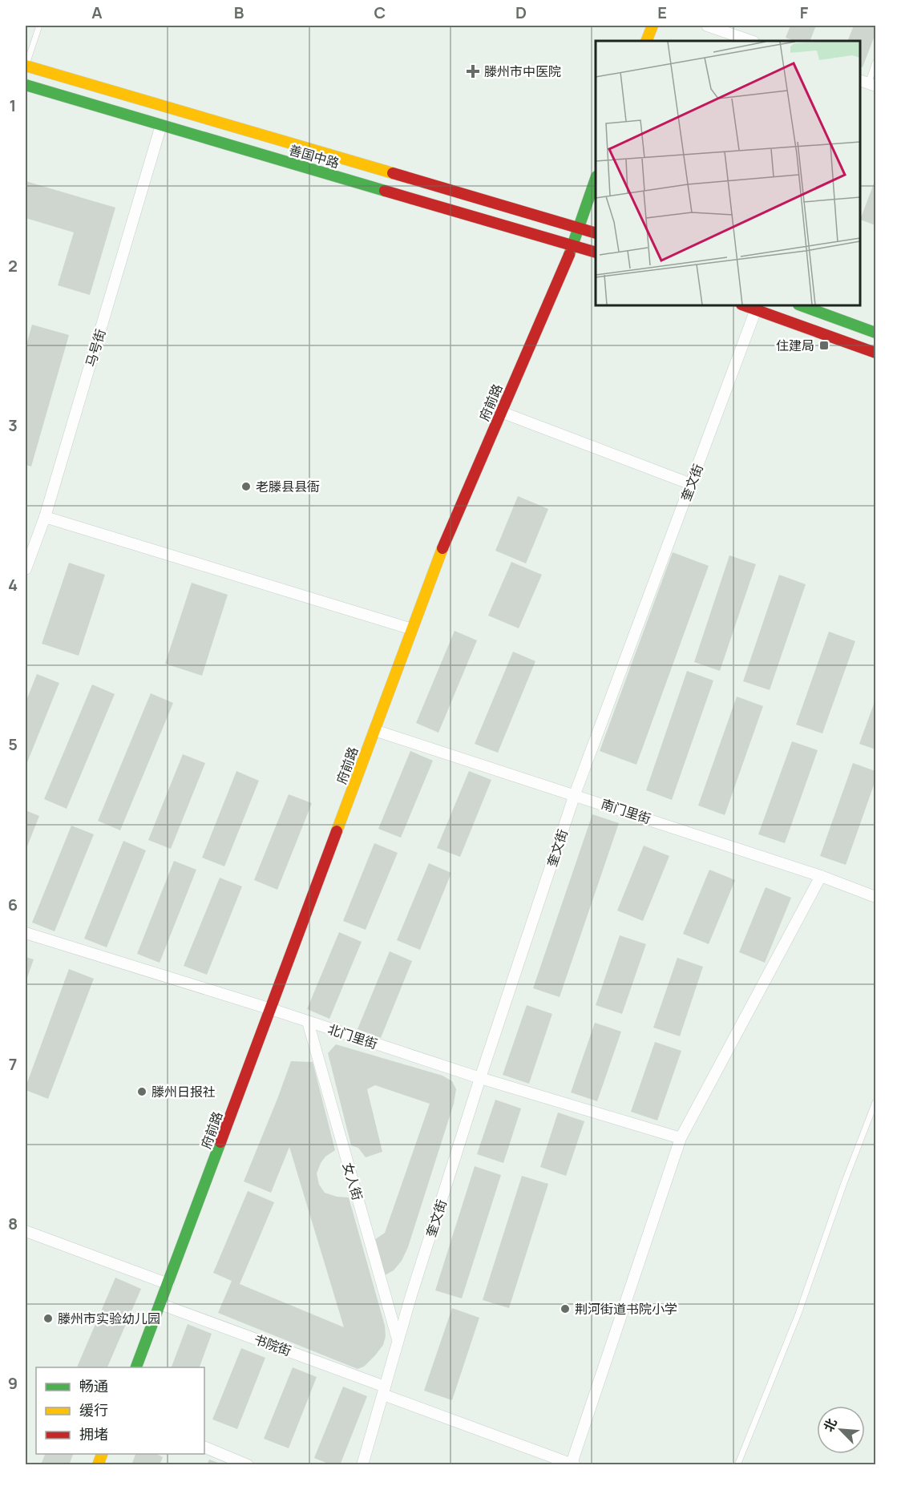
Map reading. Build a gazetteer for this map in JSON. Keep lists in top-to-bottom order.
{
  "streets": {
    "main road": ["善国中路", "府前路"],
    "street": [
      "马号街",
      "奎文街",
      "南门里街",
      "北门里街",
      "女人街",
      "书院街"
    ]
  },
  "crossings": [
    ["善国中路", "马号街"],
    ["善国中路", "府前路"],
    ["府前路", "南门里街"],
    ["府前路", "北门里街"],
    ["府前路", "书院街"],
    ["奎文街", "南门里街"],
    ["奎文街", "北门里街"],
    ["奎文街", "女人街"],
    ["奎文街", "书院街"],
    ["北门里街", "女人街"]
  ],
  "places": {
    "health": ["滕州市中医院"],
    "transit": ["住建局"],
    "other": [
      "老滕县县衙",
      "滕州日报社",
      "荆河街道书院小学",
      "滕州市实验幼儿园"
    ]
  },
  "legend": ["畅通", "缓行", "拥堵"],
  "north": "top left",
  "grid": {
    "columns": [
      "A",
      "B",
      "C",
      "D",
      "E",
      "F"
    ],
    "rows": [
      "1",
      "2",
      "3",
      "4",
      "5",
      "6",
      "7",
      "8",
      "9"
    ]
  }
}
